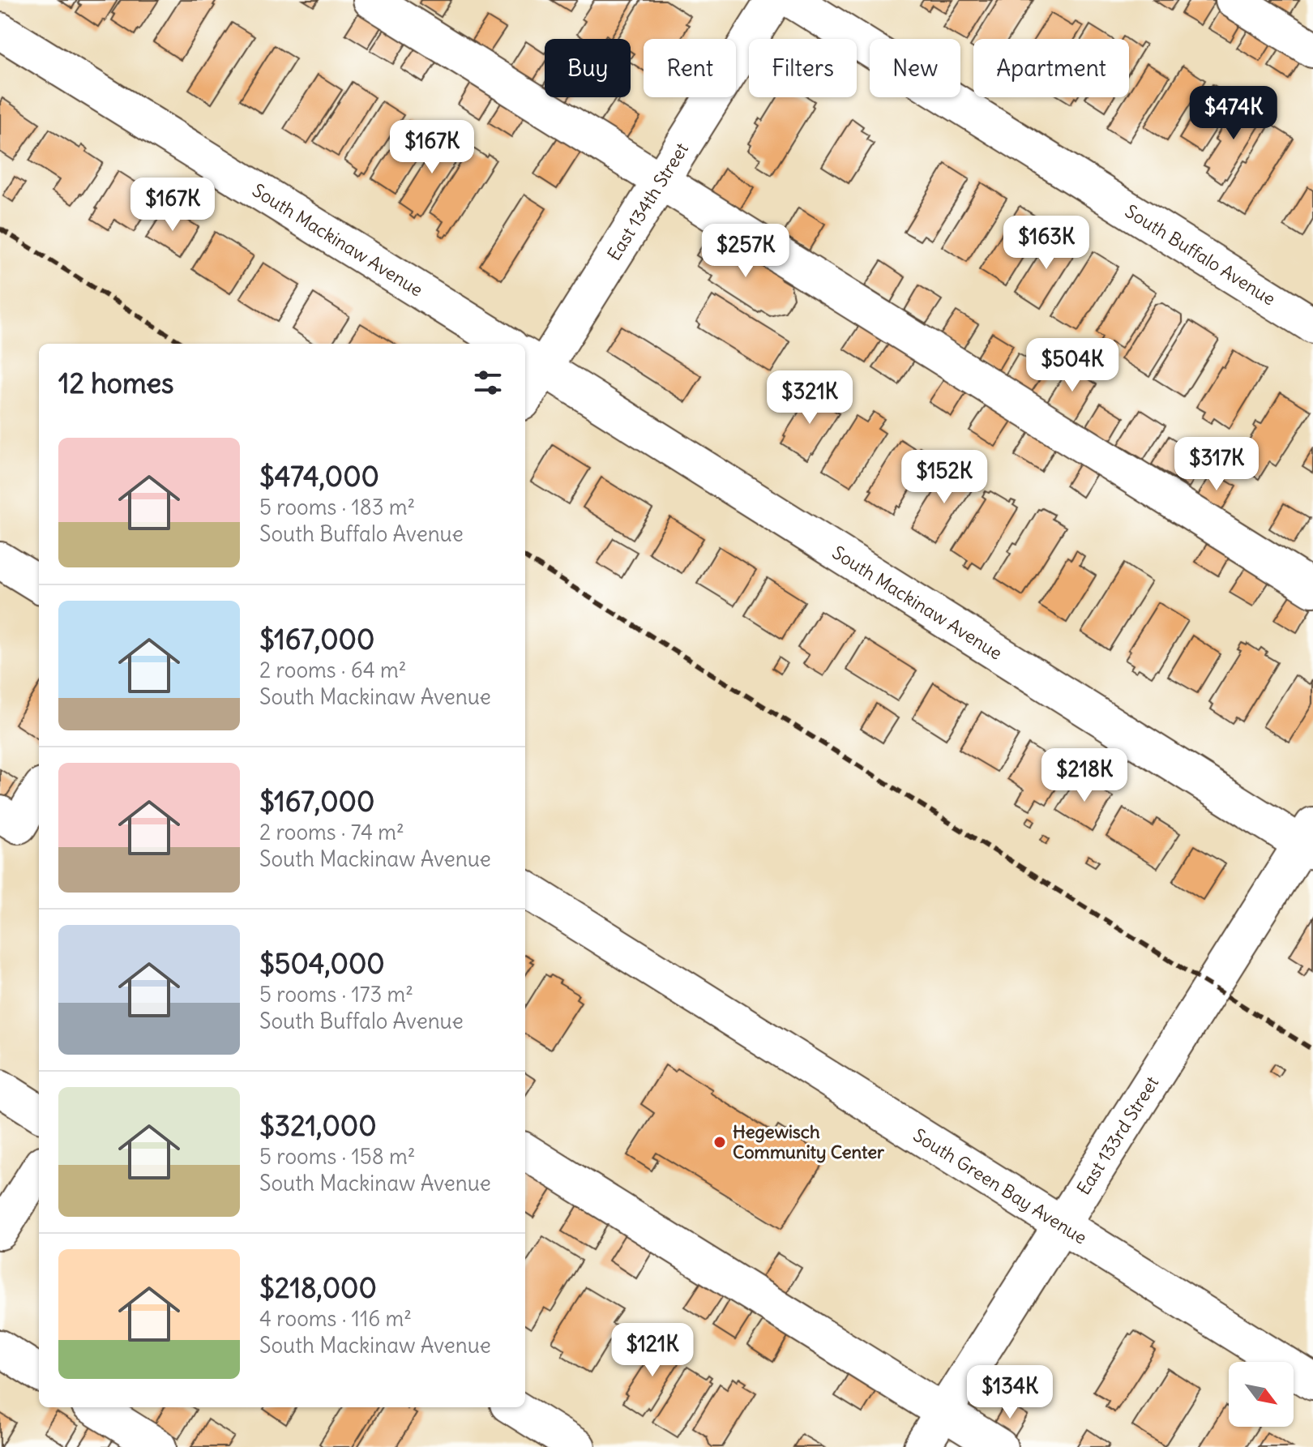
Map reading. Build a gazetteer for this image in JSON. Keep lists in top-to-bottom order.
{
  "streets": {
    "street": [
      "East 134th Street",
      "South Mackinaw Avenue",
      "South Buffalo Avenue",
      "East 133rd Street",
      "South Green Bay Avenue"
    ]
  },
  "crossings": [
    ["East 134th Street", "South Mackinaw Avenue"],
    ["South Mackinaw Avenue", "East 133rd Street"],
    ["East 133rd Street", "South Green Bay Avenue"]
  ],
  "places": ["Hegewisch Community Center"],
  "north": "bottom right",
  "page": {
    "chip": [
      "Buy",
      "Rent",
      "Filters",
      "New",
      "Apartment"
    ],
    "price": [
      "$474K",
      "$167K",
      "$167K",
      "$163K",
      "$257K",
      "$504K",
      "$321K",
      "$317K",
      "$152K",
      "$218K",
      "$121K",
      "$134K"
    ],
    "heading": "12 homes",
    "list": [
      {
        "name": "$474,000",
        "note": "5 rooms · 183 m² · South Buffalo Avenue"
      },
      {
        "name": "$167,000",
        "note": "2 rooms · 64 m² · South Mackinaw Avenue"
      },
      {
        "name": "$167,000",
        "note": "2 rooms · 74 m² · South Mackinaw Avenue"
      },
      {
        "name": "$504,000",
        "note": "5 rooms · 173 m² · South Buffalo Avenue"
      },
      {
        "name": "$321,000",
        "note": "5 rooms · 158 m² · South Mackinaw Avenue"
      },
      {
        "name": "$218,000",
        "note": "4 rooms · 116 m² · South Mackinaw Avenue"
      }
    ]
  }
}
